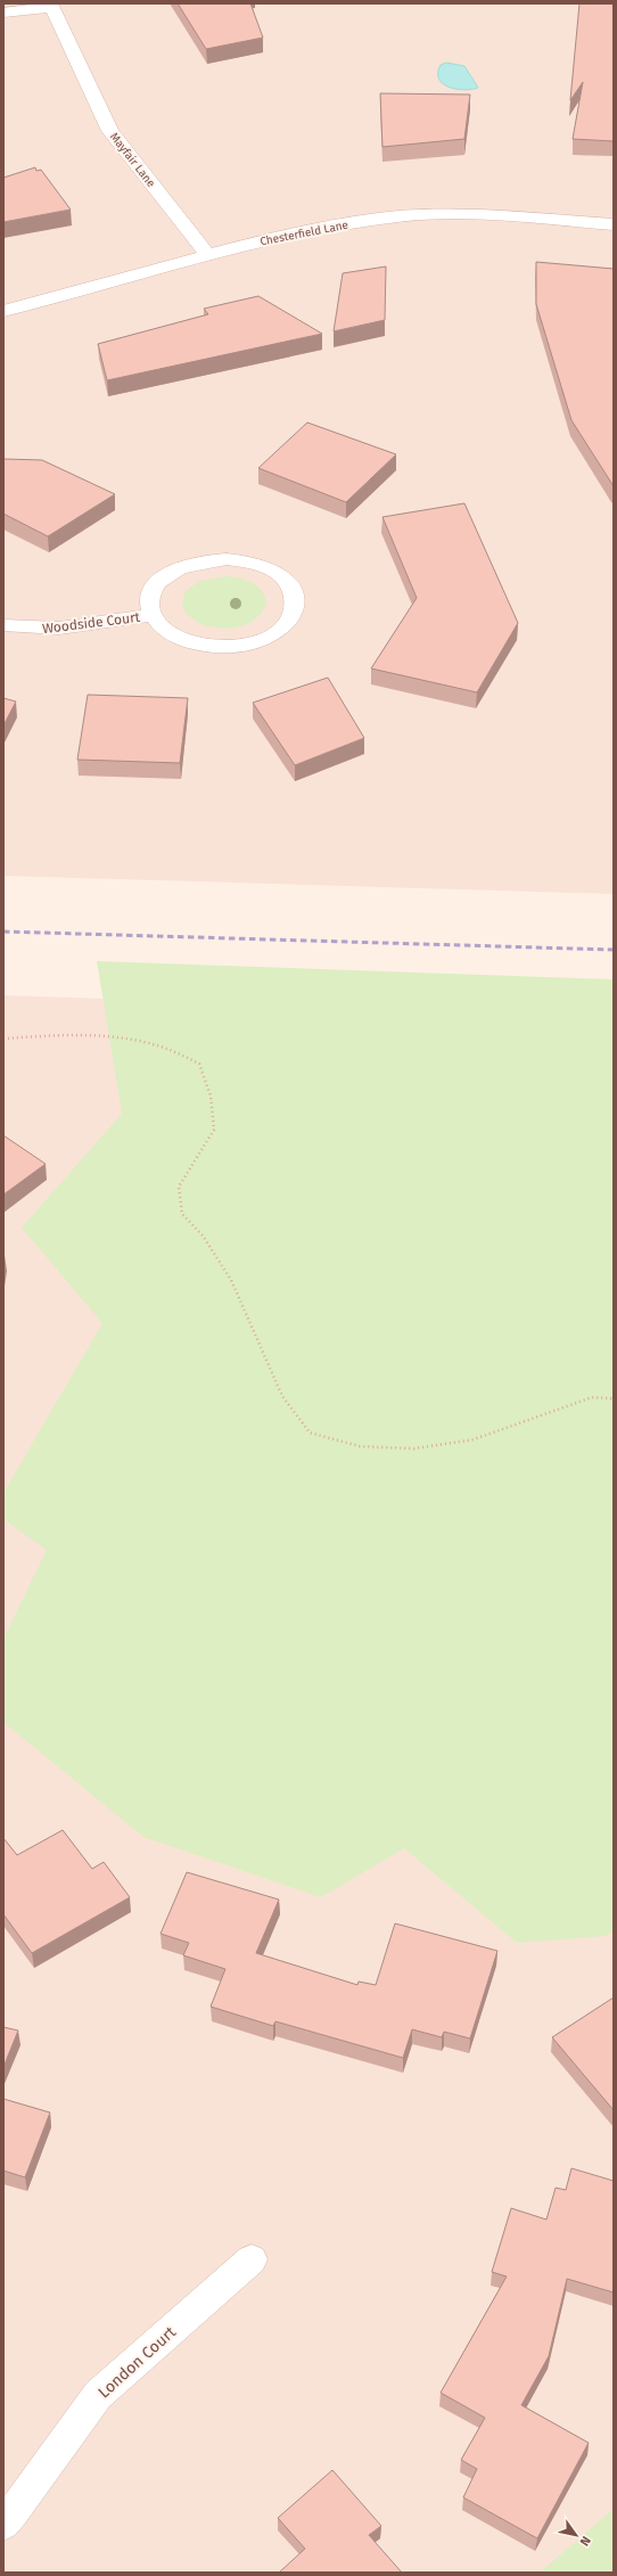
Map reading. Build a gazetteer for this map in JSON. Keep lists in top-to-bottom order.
{
  "streets": {
    "street": [
      "Mayfair Lane",
      "Chesterfield Lane",
      "Woodside Court",
      "London Court"
    ]
  },
  "crossings": [
    ["Mayfair Lane", "Chesterfield Lane"]
  ],
  "north": "bottom right"
}
